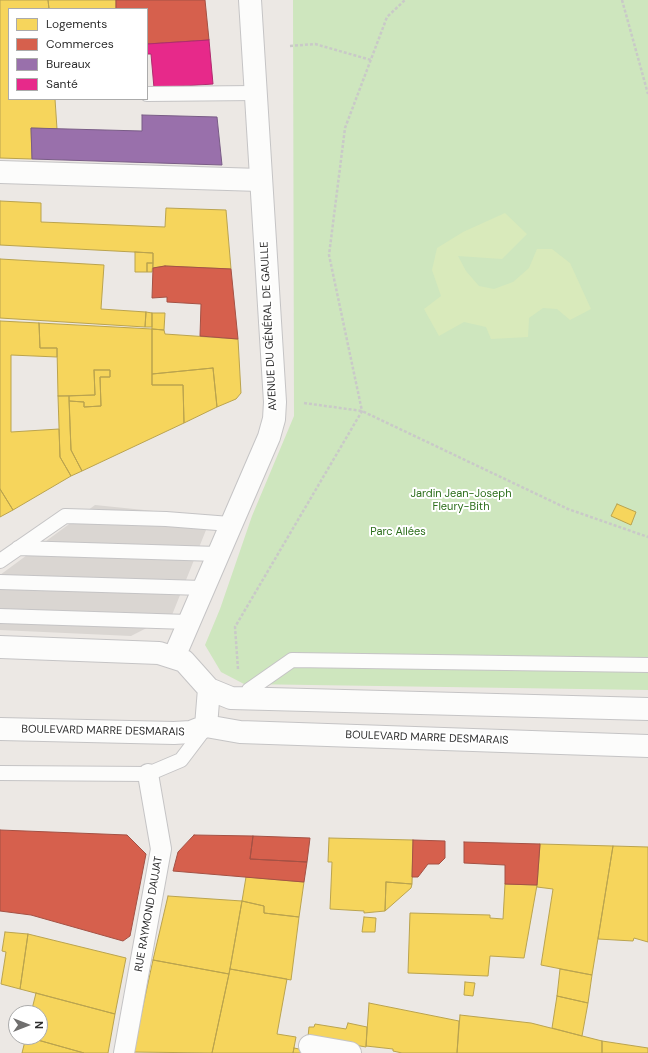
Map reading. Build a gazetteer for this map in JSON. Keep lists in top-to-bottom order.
{
  "streets": {
    "main road": ["AVENUE DU GÉNÉRAL DE GAULLE", "BOULEVARD MARRE DESMARAIS"],
    "street": ["RUE RAYMOND DAUJAT"]
  },
  "parks": ["Jardin Jean-Joseph Fleury-Bith", "Parc Allées"],
  "legend": [
    "Logements",
    "Commerces",
    "Bureaux",
    "Santé"
  ],
  "north": "right"
}
